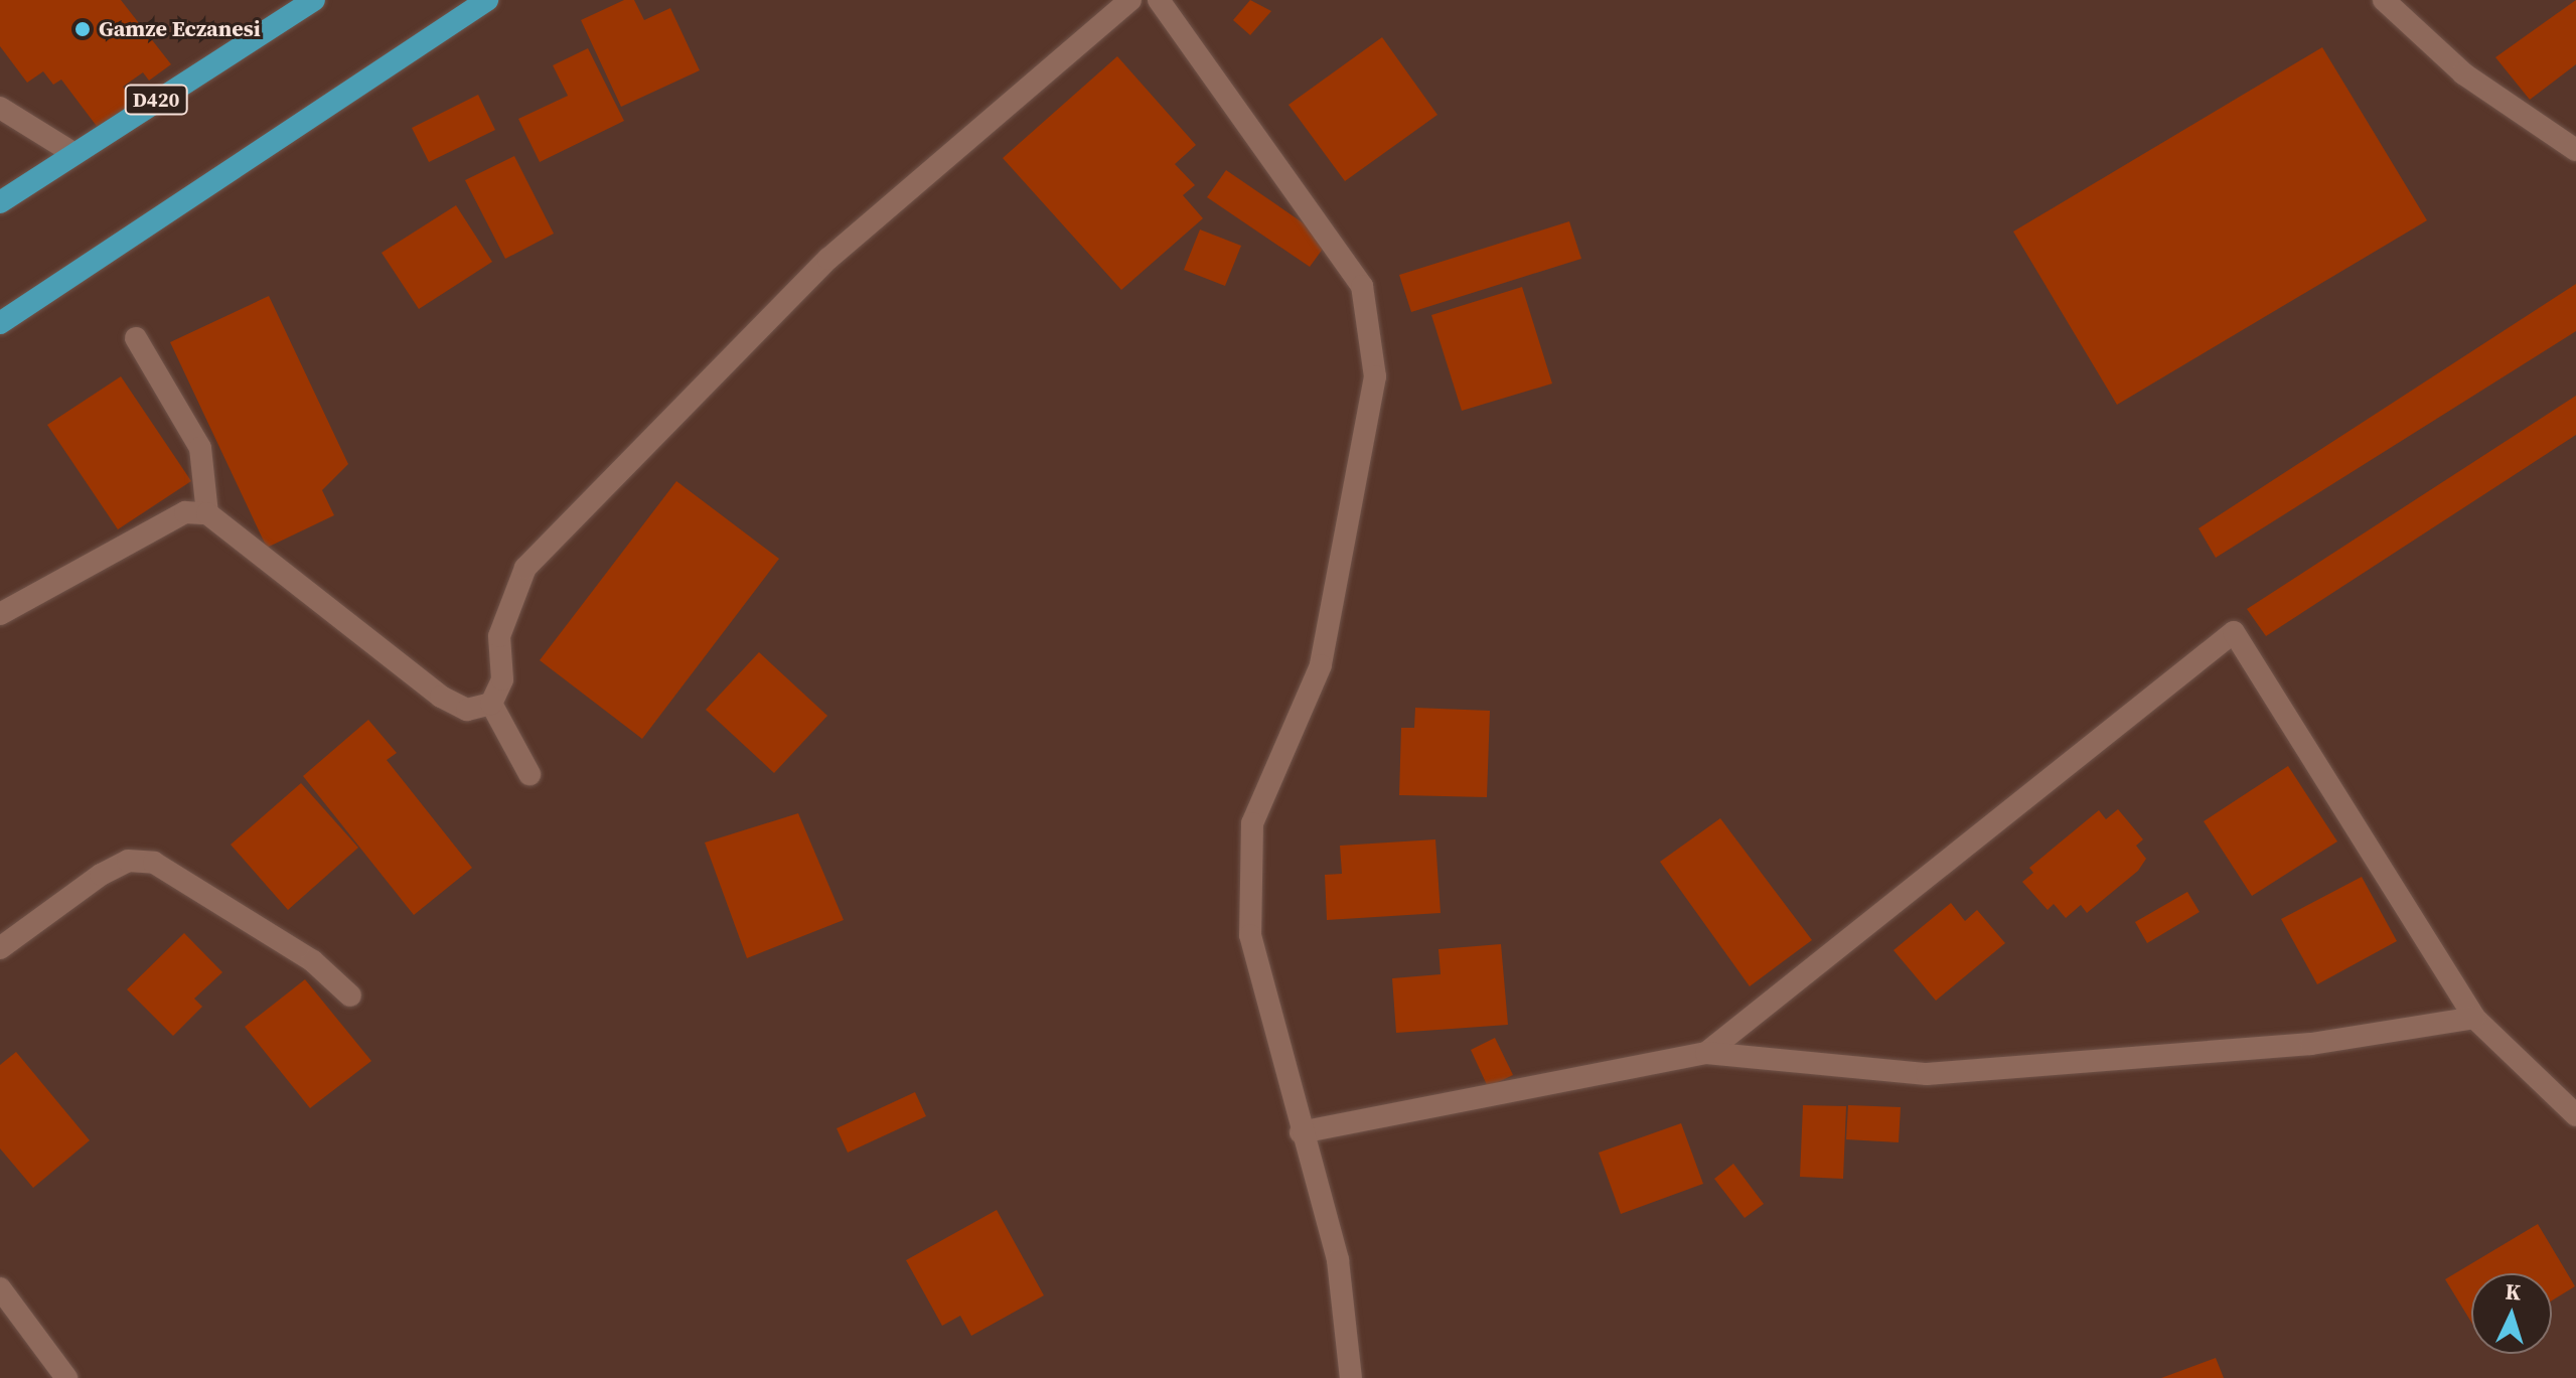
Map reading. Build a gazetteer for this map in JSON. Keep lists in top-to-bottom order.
{
  "streets": {
    "highway": ["D420"]
  },
  "places": ["Gamze Eczanesi"],
  "north": "top"
}
